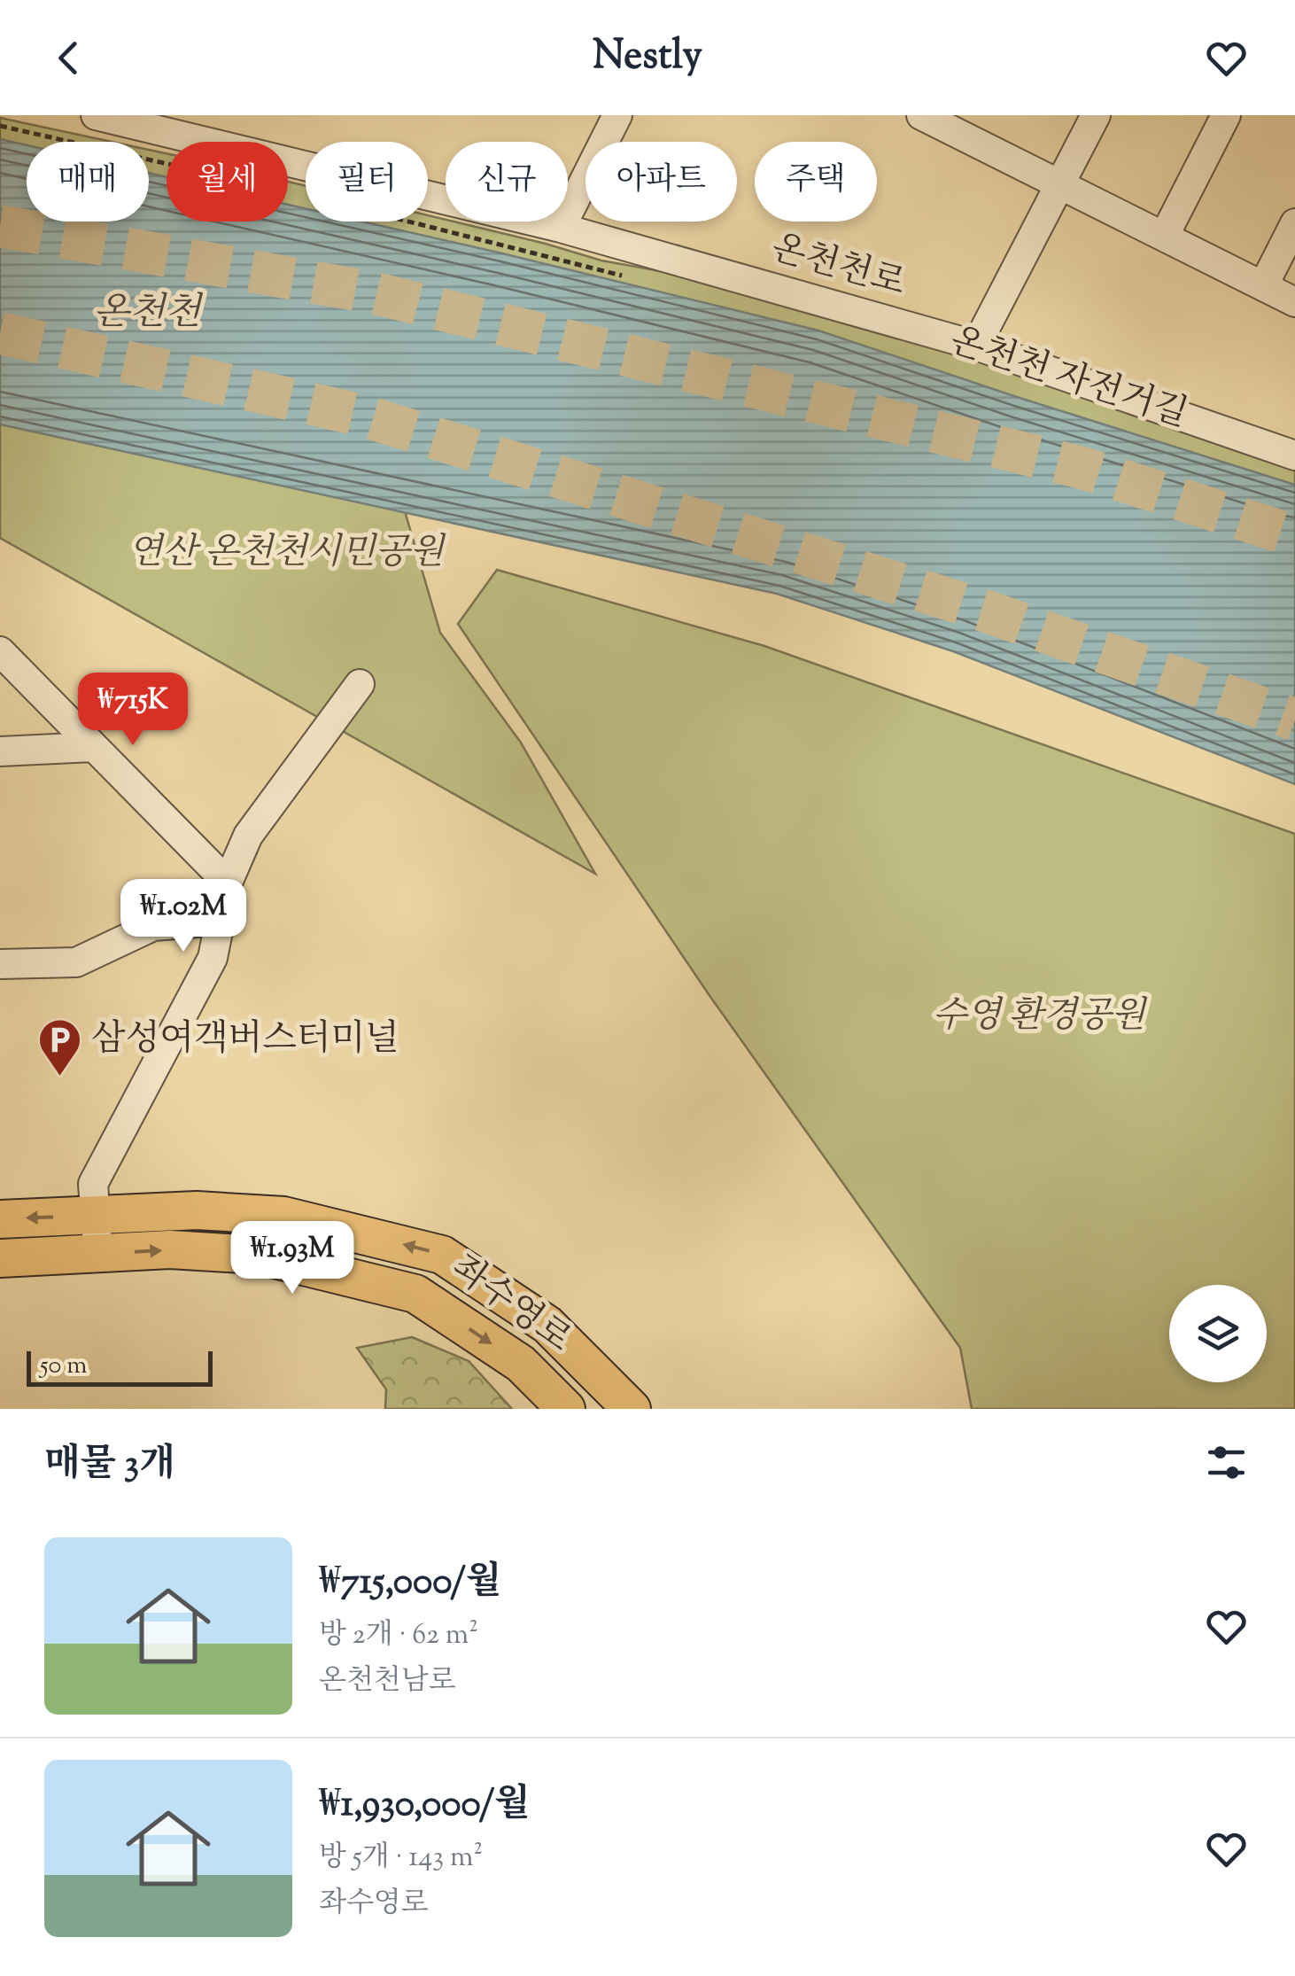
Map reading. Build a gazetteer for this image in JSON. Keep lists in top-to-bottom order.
{
  "streets": {
    "main road": ["좌수영로"],
    "street": ["온천천로"]
  },
  "water": ["온천천"],
  "parks": ["연산 온천천시민공원", "수영 환경공원"],
  "places": {
    "parking": ["삼성여객버스터미널"]
  },
  "scale_bar": "50 m",
  "page": {
    "header": "Nestly",
    "chip": [
      "매매",
      "월세",
      "필터",
      "신규",
      "아파트",
      "주택"
    ],
    "price": ["₩715K", "₩1.02M", "₩1.93M"],
    "scale": "50 m",
    "heading": "매물 3개",
    "list": [
      {
        "name": "₩715,000/월",
        "note": "방 2개 · 62 m² · 온천천남로"
      },
      {
        "name": "₩1,930,000/월",
        "note": "방 5개 · 143 m² · 좌수영로"
      }
    ]
  }
}
